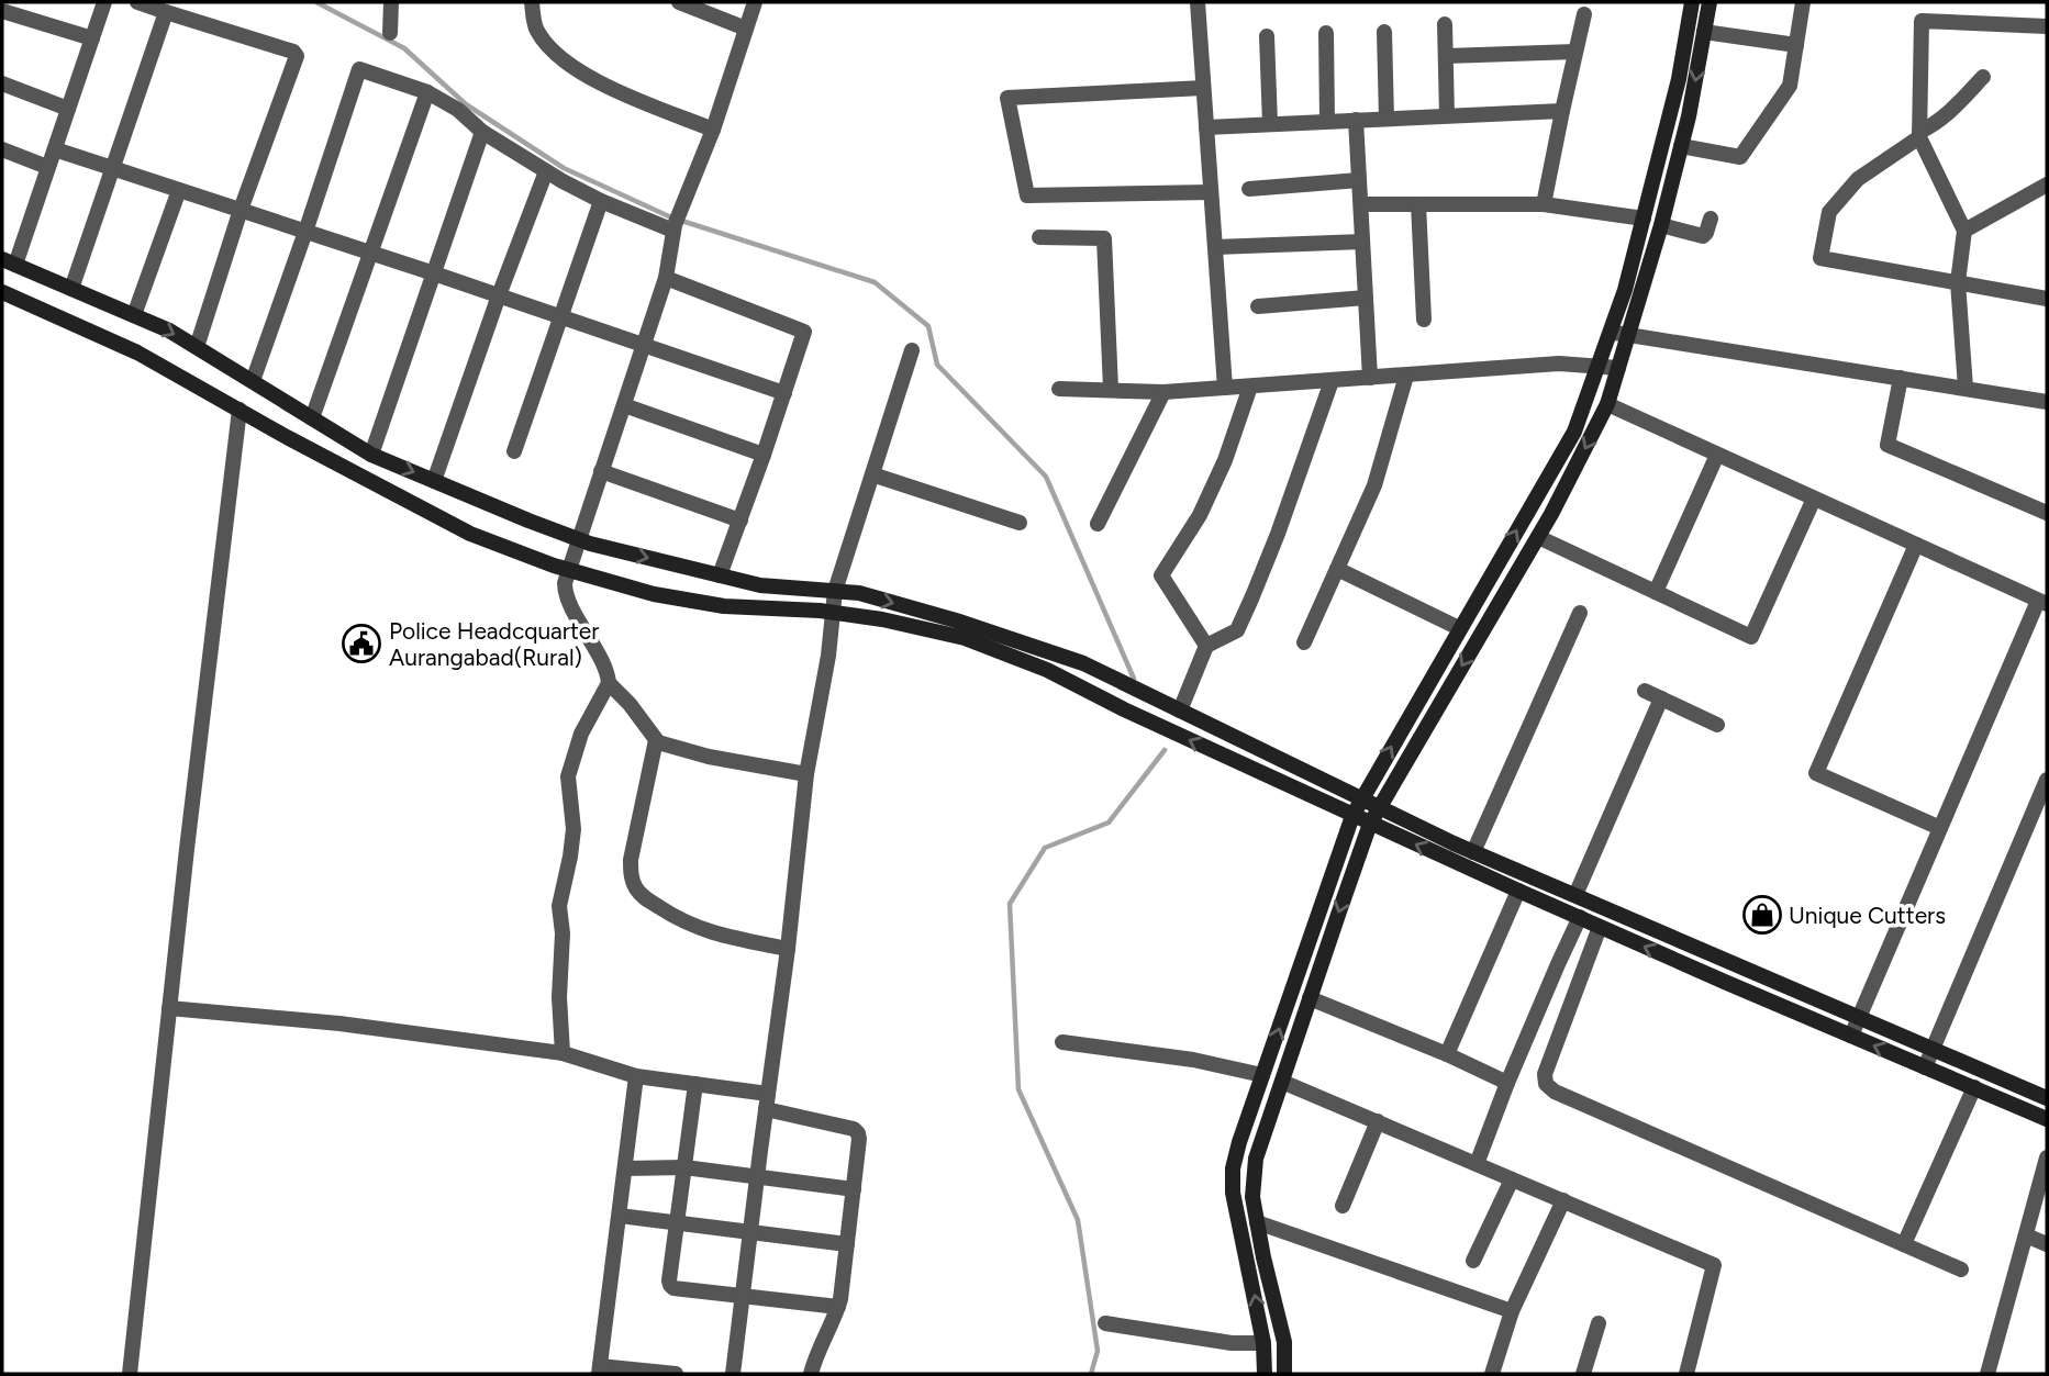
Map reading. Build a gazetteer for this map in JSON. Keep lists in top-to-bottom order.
{
  "places": {
    "public building": ["Police Headcquarter Aurangabad(Rural)"],
    "shop": ["Unique Cutters"]
  }
}
